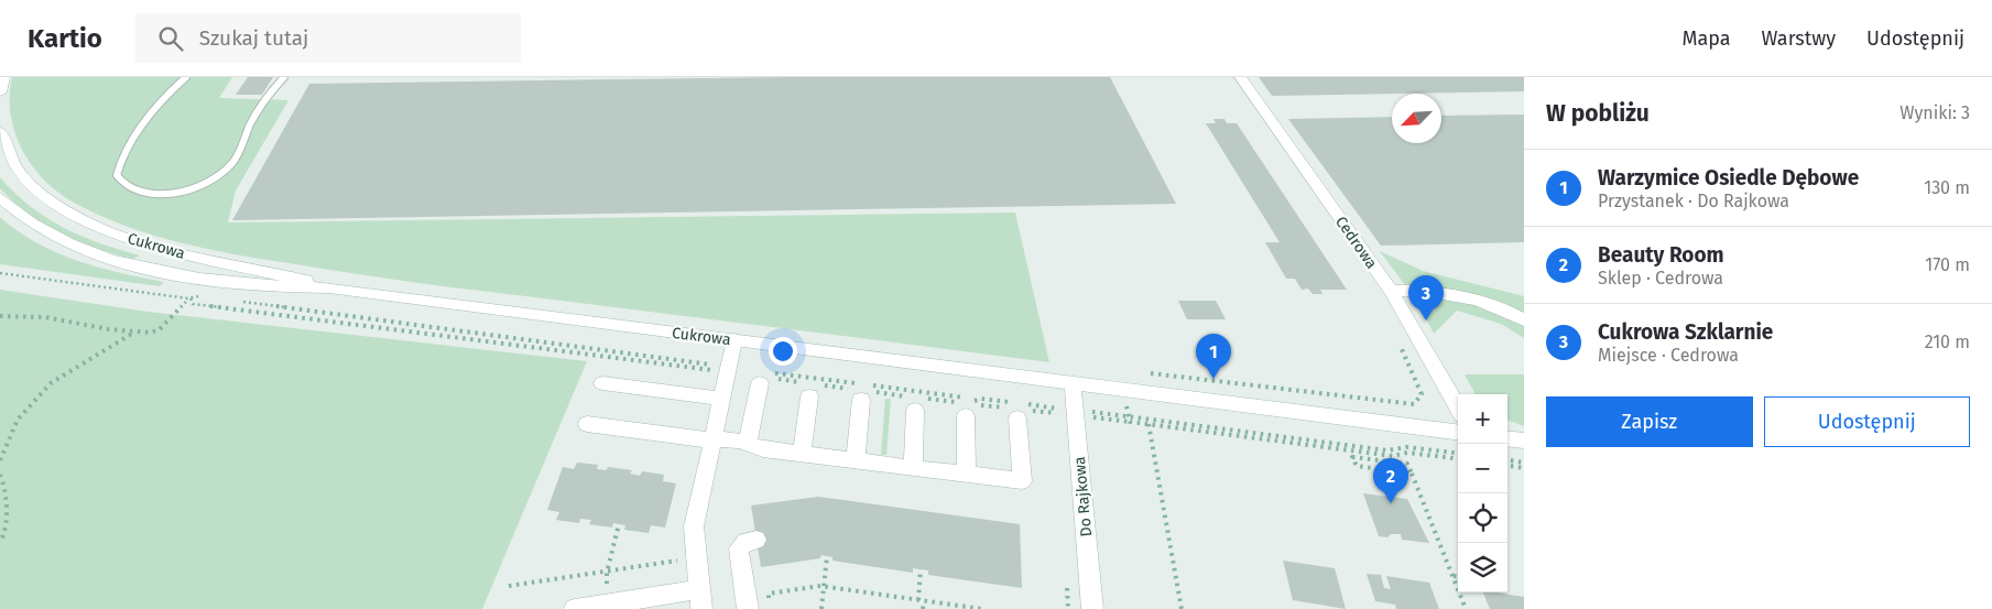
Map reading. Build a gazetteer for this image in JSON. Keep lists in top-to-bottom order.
{
  "streets": {
    "street": ["Cedrowa", "Cukrowa", "Do Rajkowa"]
  },
  "crossings": [
    ["Cukrowa", "Do Rajkowa"]
  ],
  "north": "bottom left",
  "page": {
    "header": "Kartio",
    "search": "Szukaj tutaj",
    "nav": ["Mapa", "Warstwy", "Udostępnij"],
    "heading": ["W pobliżu", "Wyniki: 3"],
    "list": [
      {
        "mark": "1",
        "name": "Warzymice Osiedle Dębowe",
        "note": "Przystanek · Do Rajkowa",
        "value": "130 m"
      },
      {
        "mark": "2",
        "name": "Beauty Room",
        "note": "Sklep · Cedrowa",
        "value": "170 m"
      },
      {
        "mark": "3",
        "name": "Cukrowa Szklarnie",
        "note": "Miejsce · Cedrowa",
        "value": "210 m"
      }
    ],
    "pins": ["3", "1", "2"],
    "buttons": ["Zapisz", "Udostępnij"],
    "map_buttons": ["+", "−"]
  }
}
